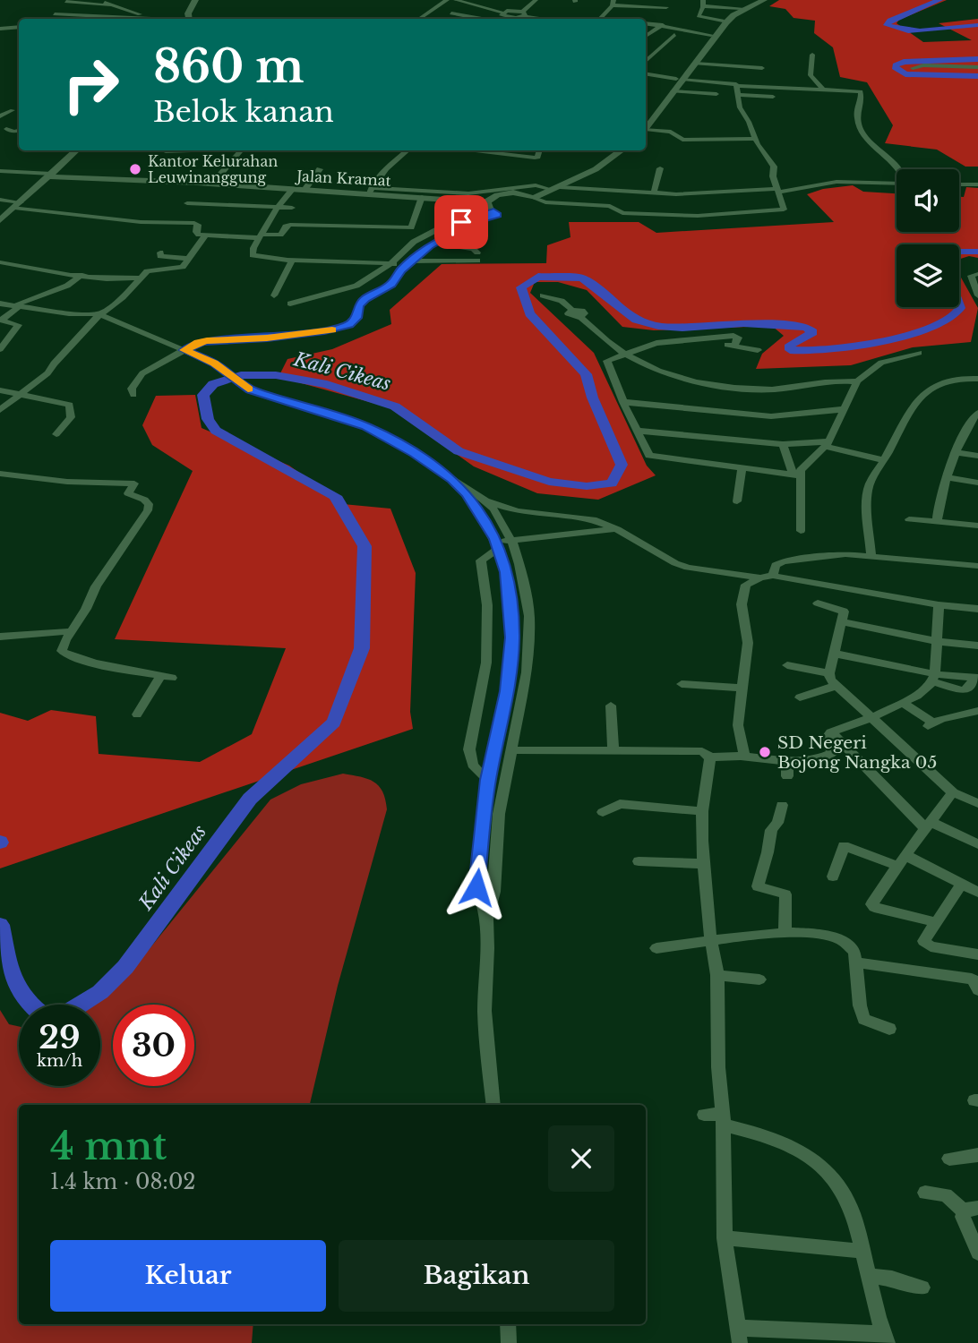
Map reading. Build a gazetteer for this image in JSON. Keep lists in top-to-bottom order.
{
  "streets": {
    "main road": ["Jalan Kramat"]
  },
  "water": ["Kali Cikeas"],
  "places": ["Kantor Kelurahan Leuwinanggung", "SD Negeri Bojong Nangka 05"],
  "page": {
    "turn": ["860 m", "Belok kanan"],
    "speed": "29 km/h",
    "limit": "30",
    "heading": ["4 mnt", "1.4 km · 08:02"],
    "buttons": ["Keluar", "Bagikan"]
  }
}
